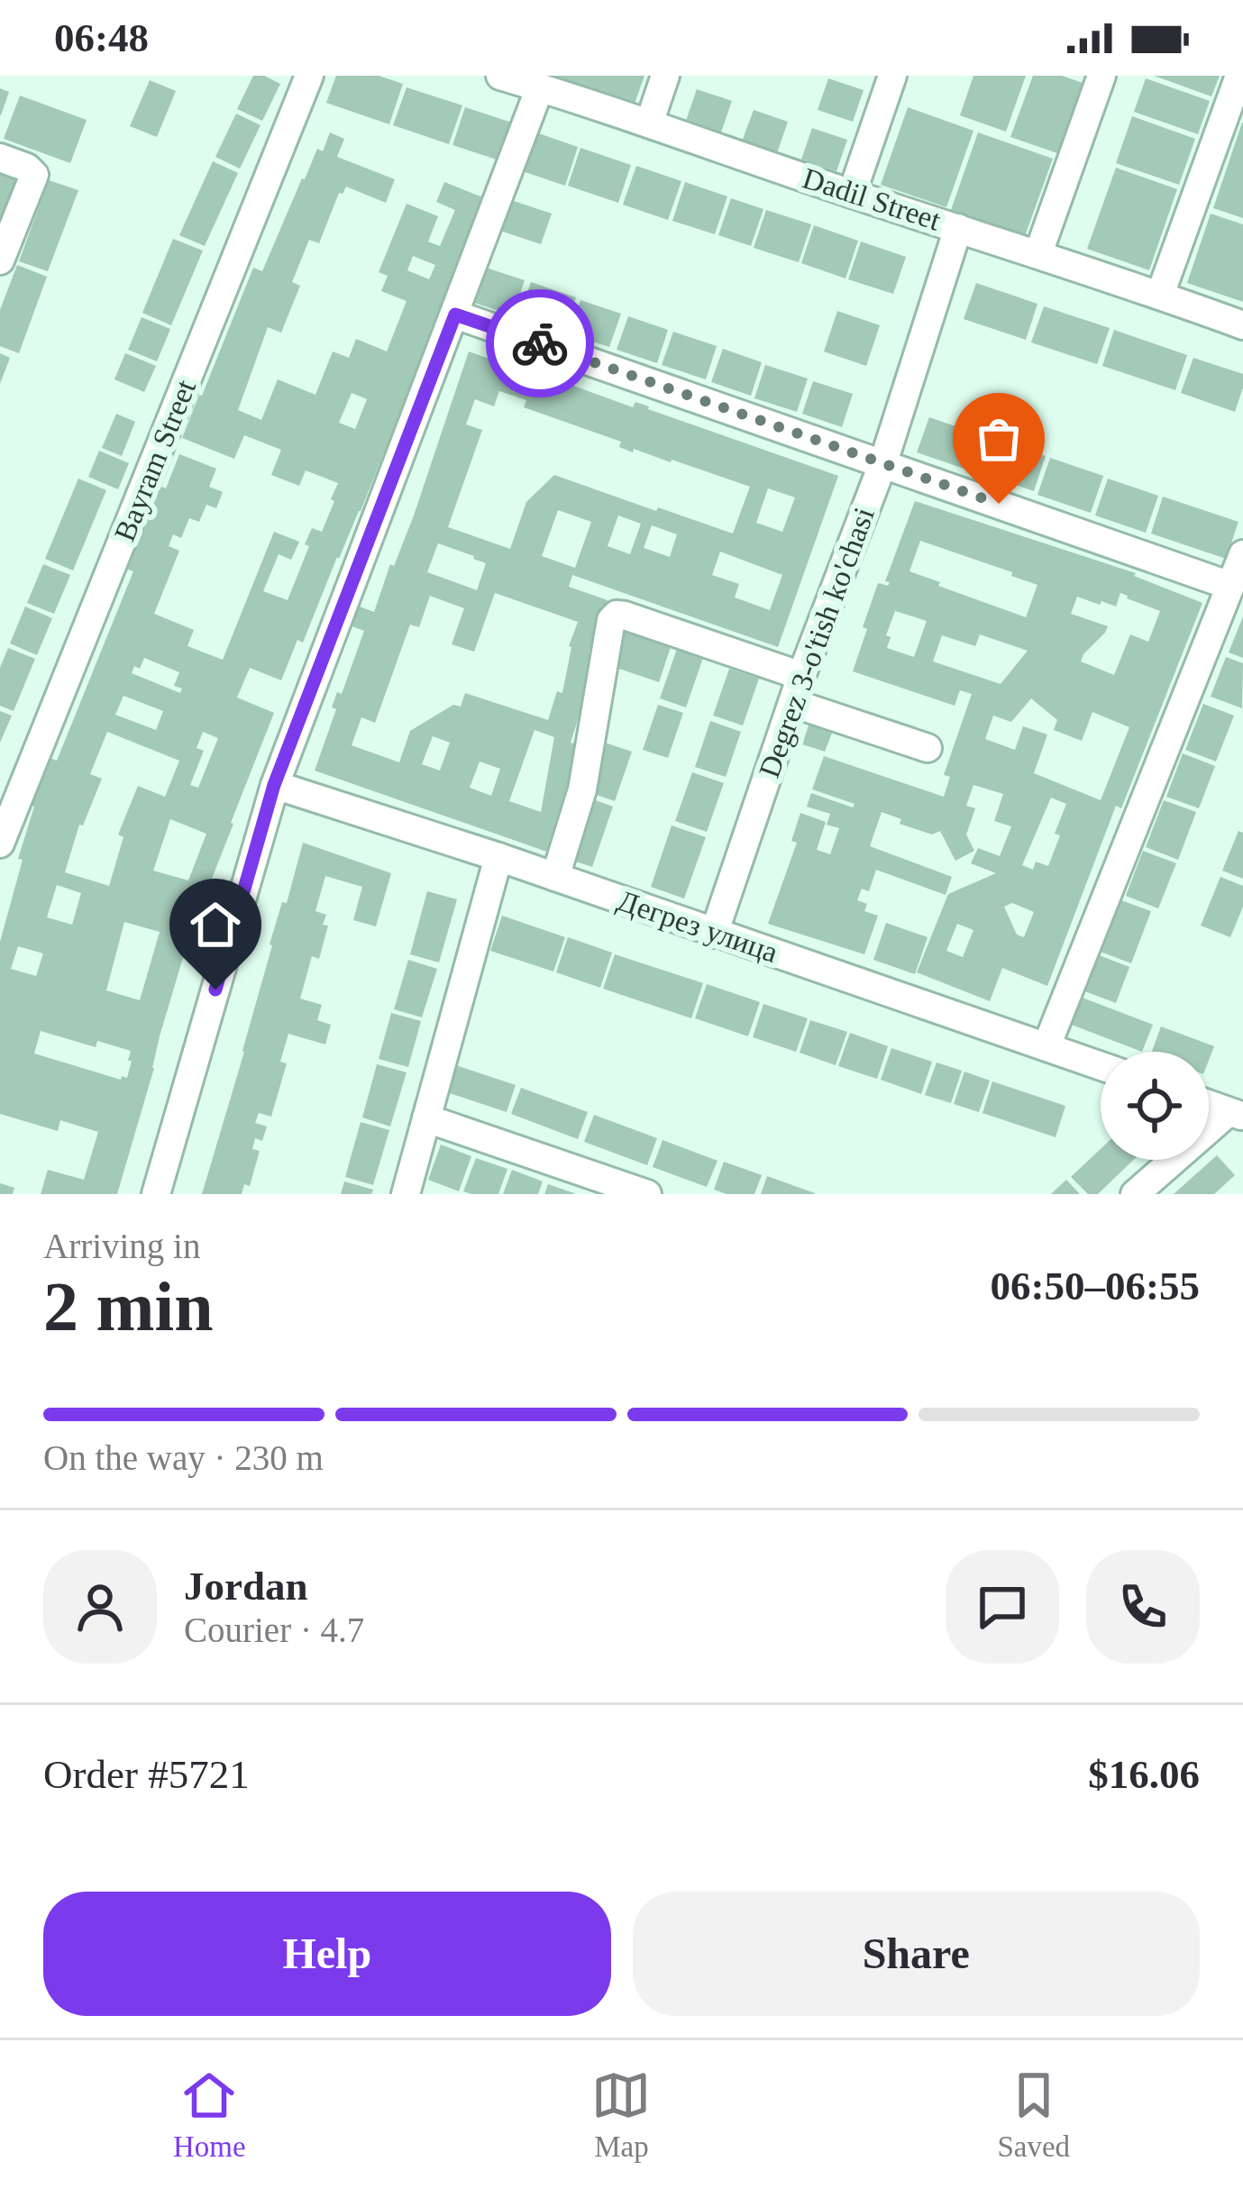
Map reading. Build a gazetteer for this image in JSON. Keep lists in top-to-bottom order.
{
  "streets": {
    "street": [
      "Dadil Street",
      "Bayram Street",
      "Degrez 3-o'tish ko'chasi",
      "Дегрез улица"
    ]
  },
  "crossings": [
    ["Dadil Street", "Degrez 3-o'tish ko'chasi"],
    ["Degrez 3-o'tish ko'chasi", "Дегрез улица"]
  ],
  "page": {
    "status": "06:48",
    "heading": ["2 min", "Arriving in", "06:50–06:55"],
    "panel": [
      "Jordan",
      "Courier · 4.7",
      "Order #5721",
      "$16.06"
    ],
    "bar": "On the way · 230 m",
    "buttons": ["Help", "Share"],
    "tabs": ["Home", "Map", "Saved"]
  }
}
